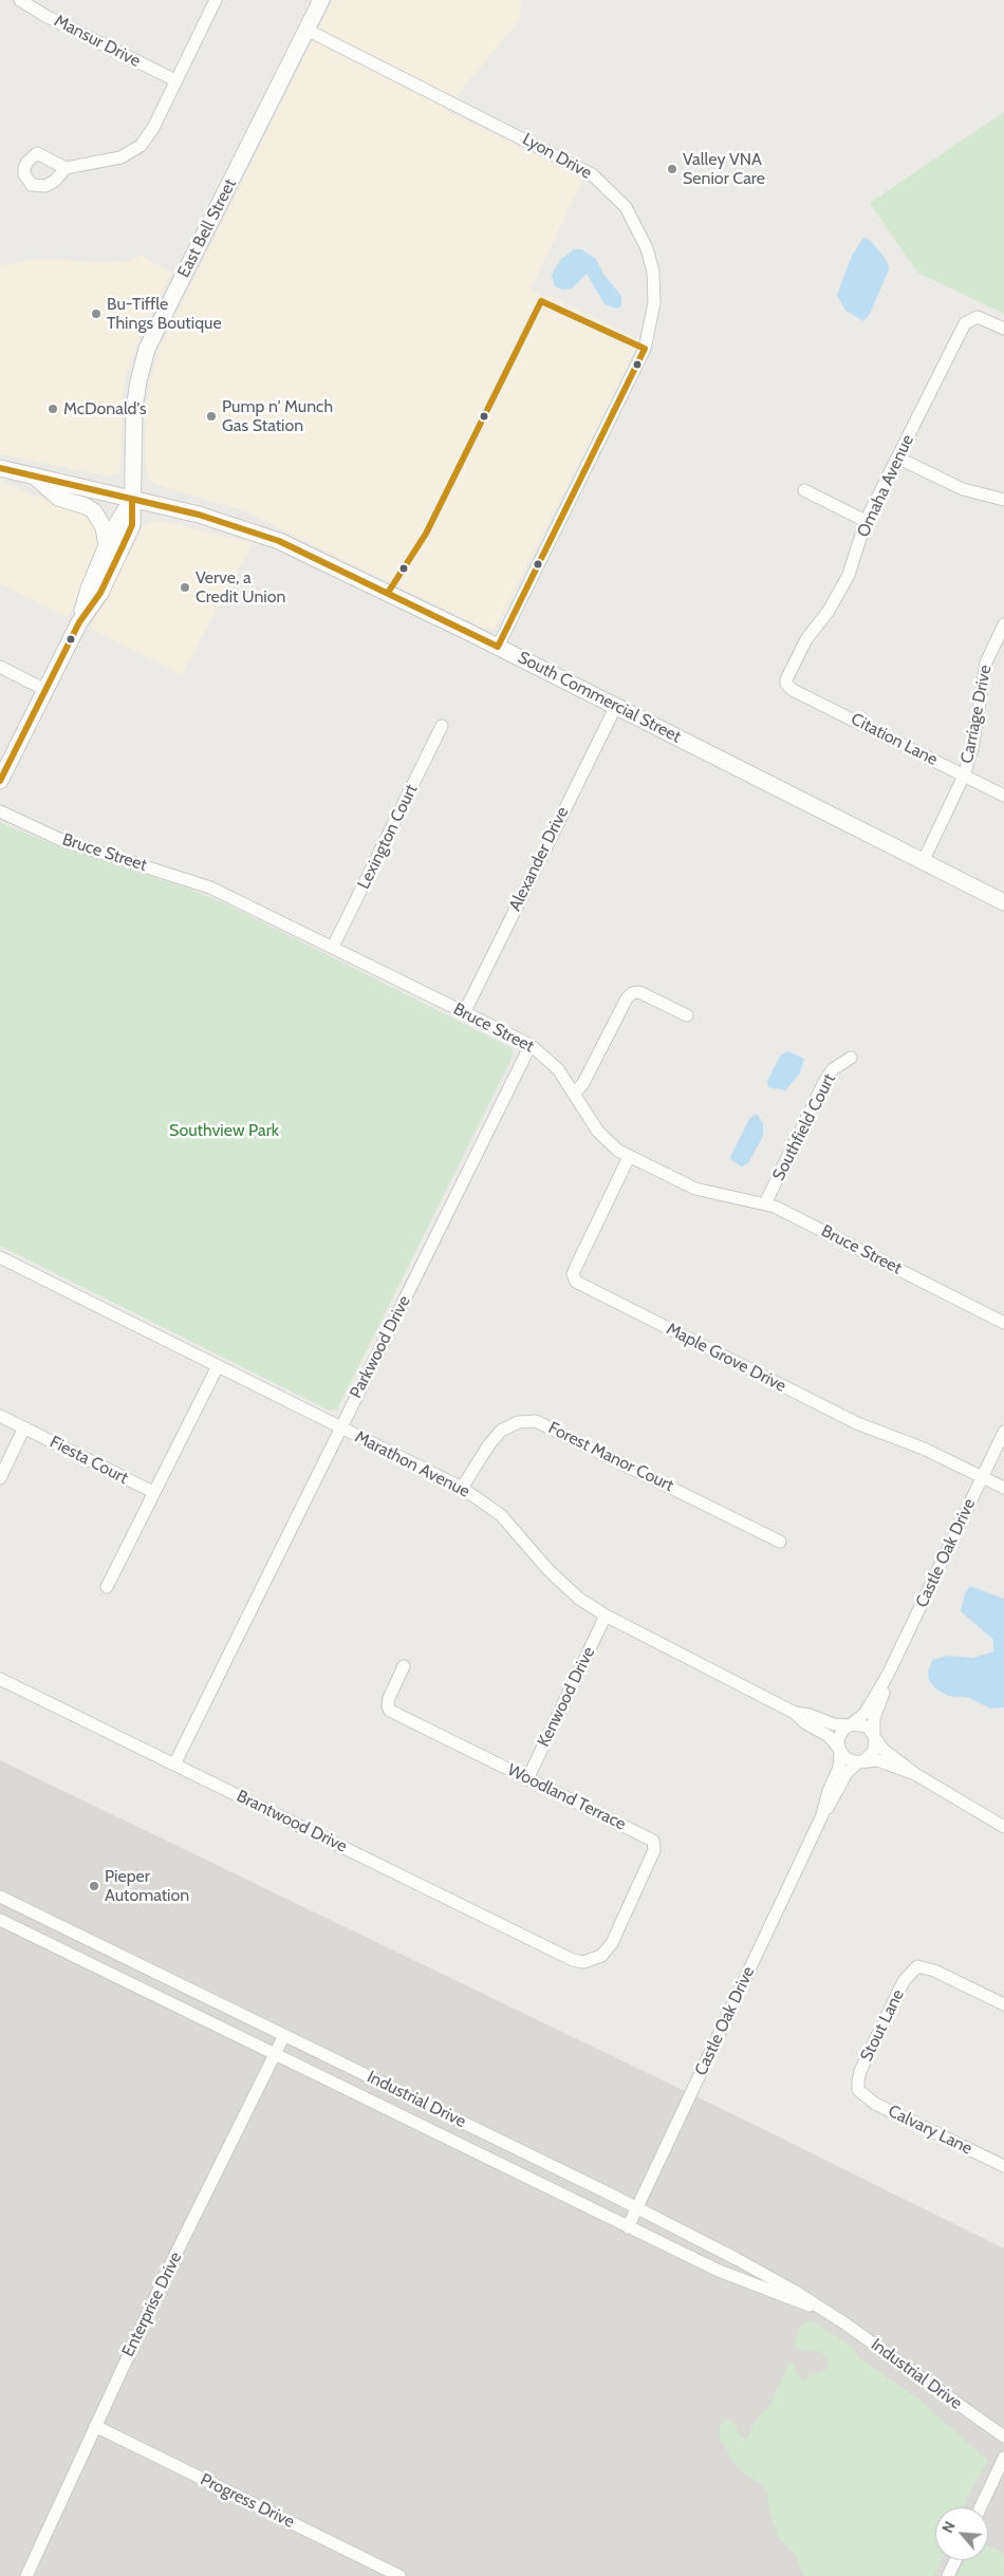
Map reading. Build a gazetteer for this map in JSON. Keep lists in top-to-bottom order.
{
  "streets": {
    "main road": ["East Bell Street", "South Commercial Street"],
    "street": [
      "Mansur Drive",
      "Lyon Drive",
      "Omaha Avenue",
      "Carriage Drive",
      "Citation Lane",
      "Lexington Court",
      "Bruce Street",
      "Alexander Drive",
      "Southfield Court",
      "Parkwood Drive",
      "Maple Grove Drive",
      "Forest Manor Court",
      "Fiesta Court",
      "Marathon Avenue",
      "Castle Oak Drive",
      "Kenwood Drive",
      "Woodland Terrace",
      "Brantwood Drive",
      "Stout Lane",
      "Industrial Drive",
      "Calvary Lane",
      "Enterprise Drive",
      "Progress Drive"
    ]
  },
  "crossings": [
    ["Lyon Drive", "East Bell Street"],
    ["Lyon Drive", "South Commercial Street"],
    ["East Bell Street", "South Commercial Street"],
    ["Omaha Avenue", "Citation Lane"],
    ["South Commercial Street", "Carriage Drive"],
    ["South Commercial Street", "Alexander Drive"],
    ["Carriage Drive", "Citation Lane"],
    ["Lexington Court", "Bruce Street"],
    ["Bruce Street", "Alexander Drive"],
    ["Bruce Street", "Southfield Court"],
    ["Bruce Street", "Parkwood Drive"],
    ["Bruce Street", "Maple Grove Drive"],
    ["Parkwood Drive", "Marathon Avenue"],
    ["Parkwood Drive", "Brantwood Drive"],
    ["Maple Grove Drive", "Castle Oak Drive"],
    ["Forest Manor Court", "Marathon Avenue"],
    ["Marathon Avenue", "Castle Oak Drive"],
    ["Marathon Avenue", "Kenwood Drive"],
    ["Castle Oak Drive", "Industrial Drive"],
    ["Kenwood Drive", "Woodland Terrace"],
    ["Woodland Terrace", "Brantwood Drive"],
    ["Stout Lane", "Calvary Lane"],
    ["Industrial Drive", "Enterprise Drive"],
    ["Enterprise Drive", "Progress Drive"]
  ],
  "parks": ["Southview Park"],
  "places": [
    "Valley VNA Senior Care",
    "Bu-Tiffle Things Boutique",
    "McDonald's",
    "Pump n' Munch Gas Station",
    "Verve, a Credit Union",
    "Pieper Automation"
  ],
  "north": "top left"
}
